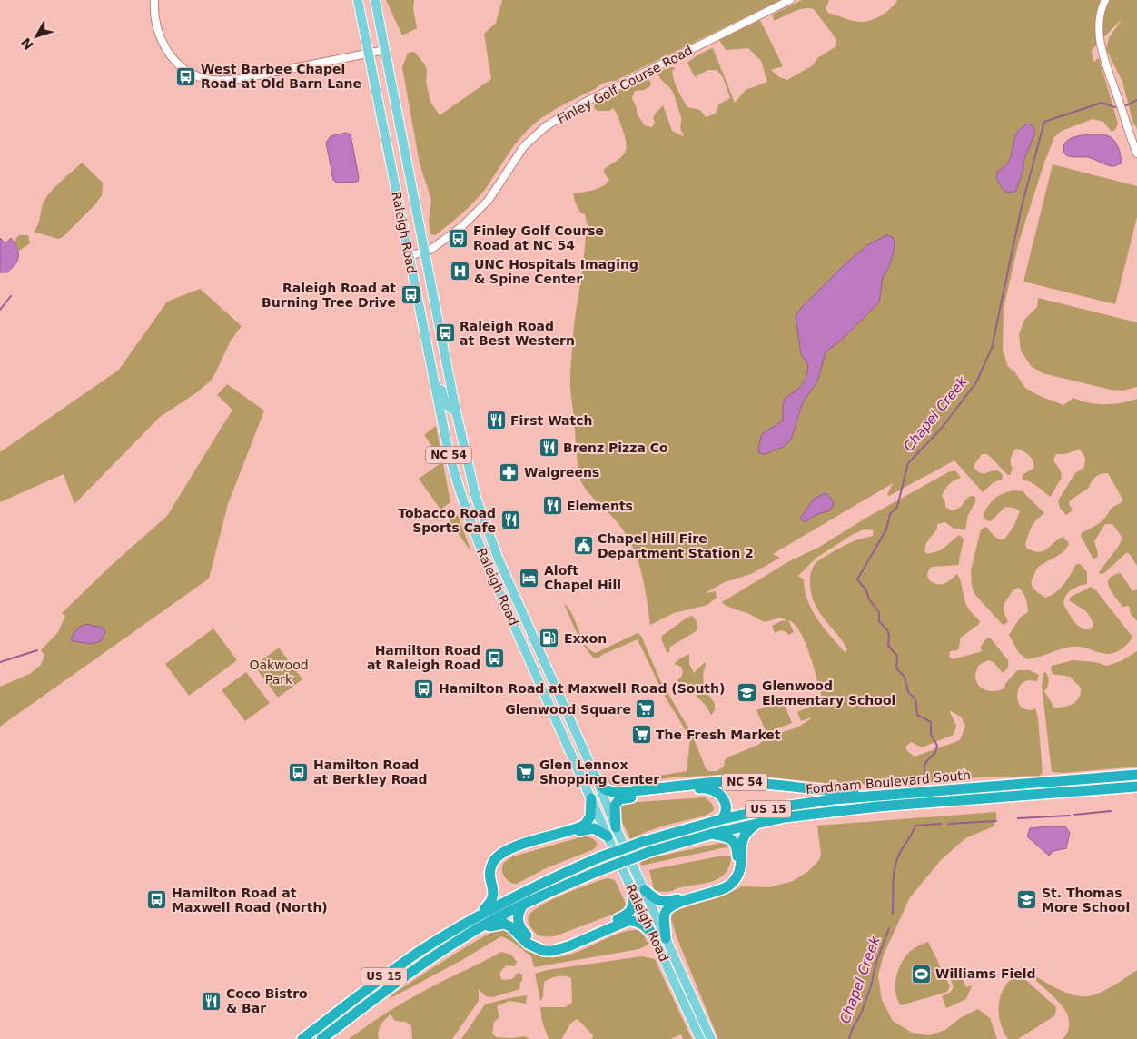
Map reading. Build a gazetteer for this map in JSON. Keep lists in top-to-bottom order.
{
  "streets": {
    "highway": ["NC 54", "Fordham Boulevard South", "US 15"],
    "main road": ["Raleigh Road"],
    "street": ["Finley Golf Course Road"]
  },
  "crossings": [
    ["Finley Golf Course Road", "Raleigh Road"],
    ["Raleigh Road", "NC 54"],
    ["NC 54", "Fordham Boulevard South"],
    ["Fordham Boulevard South", "US 15"]
  ],
  "water": ["Chapel Creek"],
  "parks": ["Oakwood Park"],
  "places": {
    "bus stop": [
      "West Barbee Chapel Road at Old Barn Lane",
      "Finley Golf Course Road at NC 54",
      "Raleigh Road at Burning Tree Drive",
      "Raleigh Road at Best Western",
      "Hamilton Road at Raleigh Road",
      "Hamilton Road at Maxwell Road (South)",
      "Hamilton Road at Berkley Road",
      "Hamilton Road at Maxwell Road (North)"
    ],
    "hospital": ["UNC Hospitals Imaging & Spine Center"],
    "restaurant": [
      "First Watch",
      "Brenz Pizza Co",
      "Elements",
      "Tobacco Road Sports Cafe",
      "Coco Bistro & Bar"
    ],
    "pharmacy": ["Walgreens"],
    "public building": ["Chapel Hill Fire Department Station 2"],
    "hotel": ["Aloft Chapel Hill"],
    "fuel station": ["Exxon"],
    "school or university": ["Glenwood Elementary School", "St. Thomas More School"],
    "supermarket": ["Glenwood Square", "The Fresh Market", "Glen Lennox Shopping Center"],
    "sports": ["Williams Field"]
  },
  "north": "bottom left"
}
